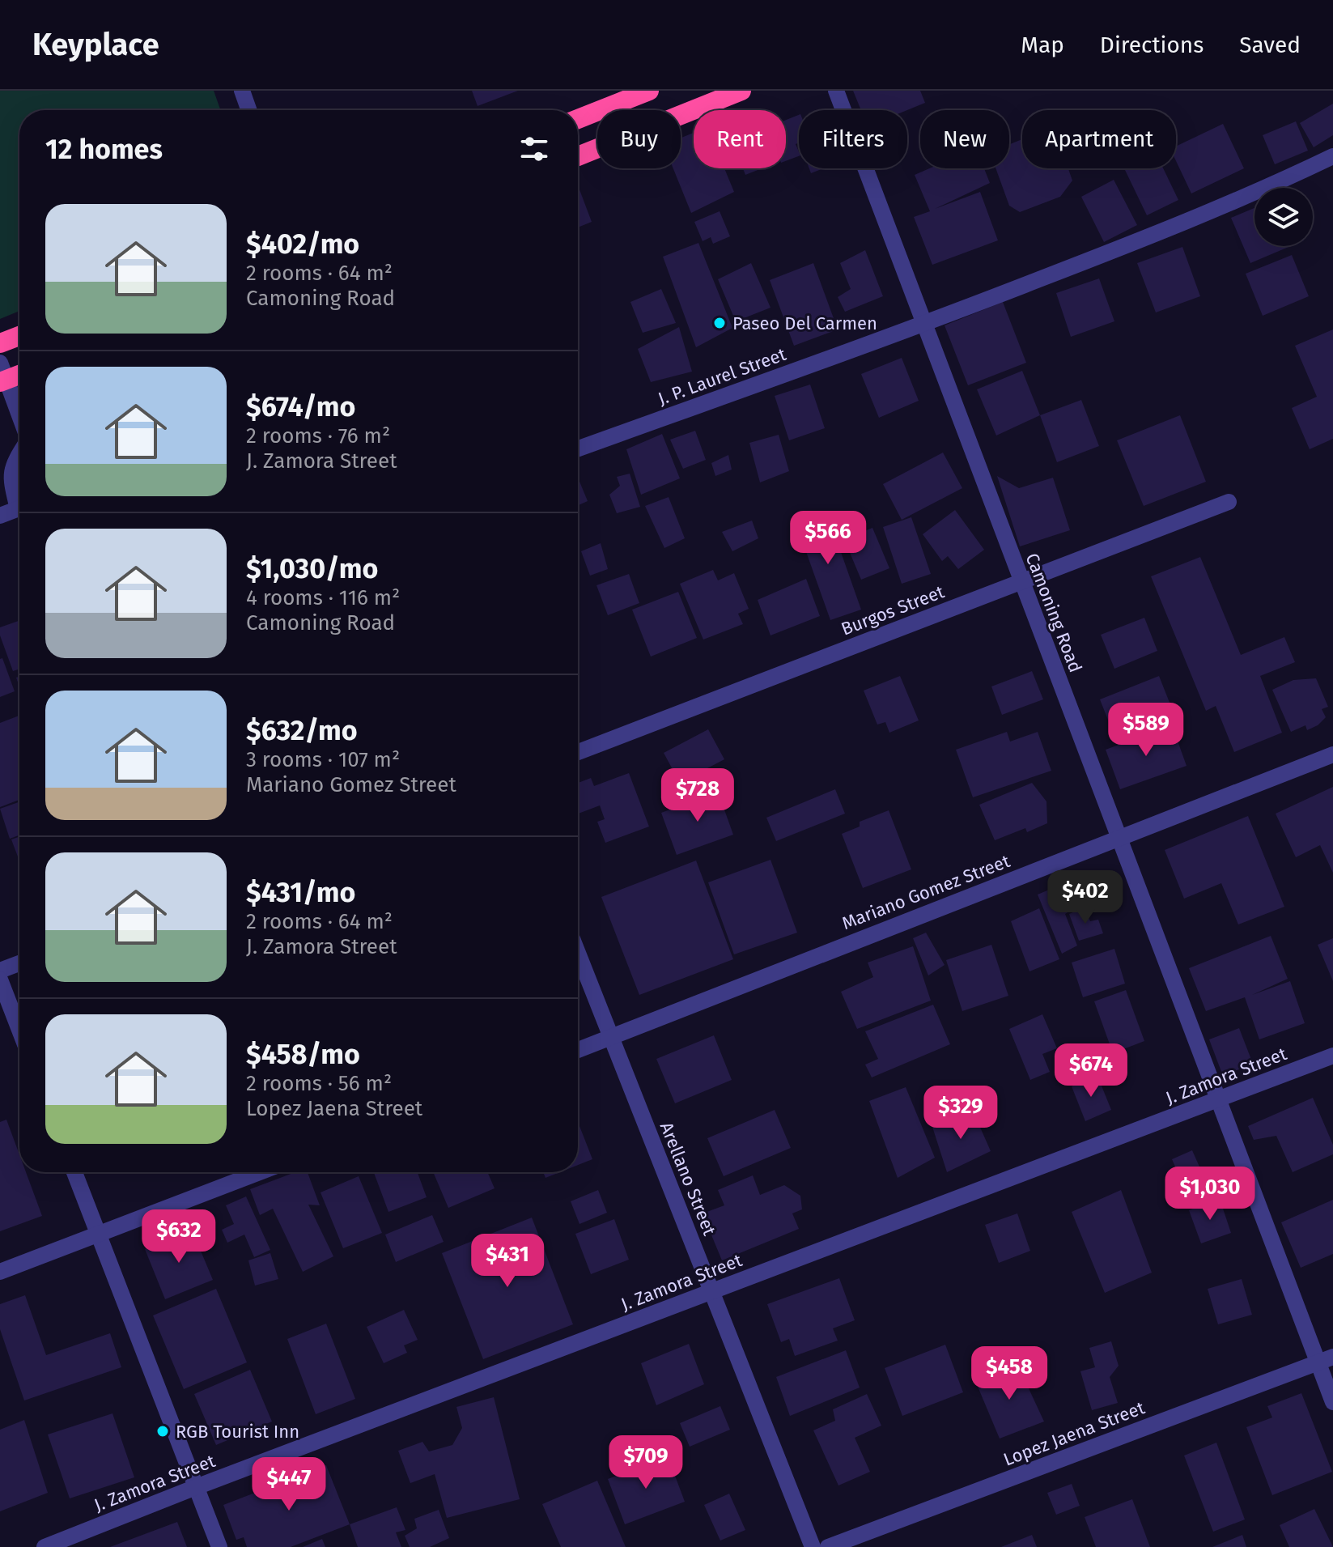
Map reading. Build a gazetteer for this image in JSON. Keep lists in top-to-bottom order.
{
  "streets": {
    "street": [
      "J. P. Laurel Street",
      "Burgos Street",
      "Camoning Road",
      "Mariano Gomez Street",
      "J. Zamora Street",
      "Arellano Street",
      "Lopez Jaena Street"
    ]
  },
  "crossings": [
    ["J. P. Laurel Street", "Camoning Road"],
    ["Burgos Street", "Camoning Road"],
    ["Camoning Road", "Mariano Gomez Street"],
    ["Camoning Road", "J. Zamora Street"],
    ["Camoning Road", "Lopez Jaena Street"],
    ["Mariano Gomez Street", "Arellano Street"],
    ["J. Zamora Street", "Arellano Street"]
  ],
  "places": ["Paseo Del Carmen", "RGB Tourist Inn"],
  "page": {
    "header": "Keyplace",
    "nav": ["Map", "Directions", "Saved"],
    "chip": [
      "Buy",
      "Rent",
      "Filters",
      "New",
      "Apartment"
    ],
    "heading": "12 homes",
    "list": [
      {
        "name": "$402/mo",
        "note": "2 rooms · 64 m² · Camoning Road"
      },
      {
        "name": "$674/mo",
        "note": "2 rooms · 76 m² · J. Zamora Street"
      },
      {
        "name": "$1,030/mo",
        "note": "4 rooms · 116 m² · Camoning Road"
      },
      {
        "name": "$632/mo",
        "note": "3 rooms · 107 m² · Mariano Gomez Street"
      },
      {
        "name": "$431/mo",
        "note": "2 rooms · 64 m² · J. Zamora Street"
      },
      {
        "name": "$458/mo",
        "note": "2 rooms · 56 m² · Lopez Jaena Street"
      }
    ],
    "price": [
      "$566",
      "$589",
      "$728",
      "$402",
      "$674",
      "$329",
      "$1,030",
      "$632",
      "$431",
      "$458",
      "$709",
      "$447"
    ]
  }
}
